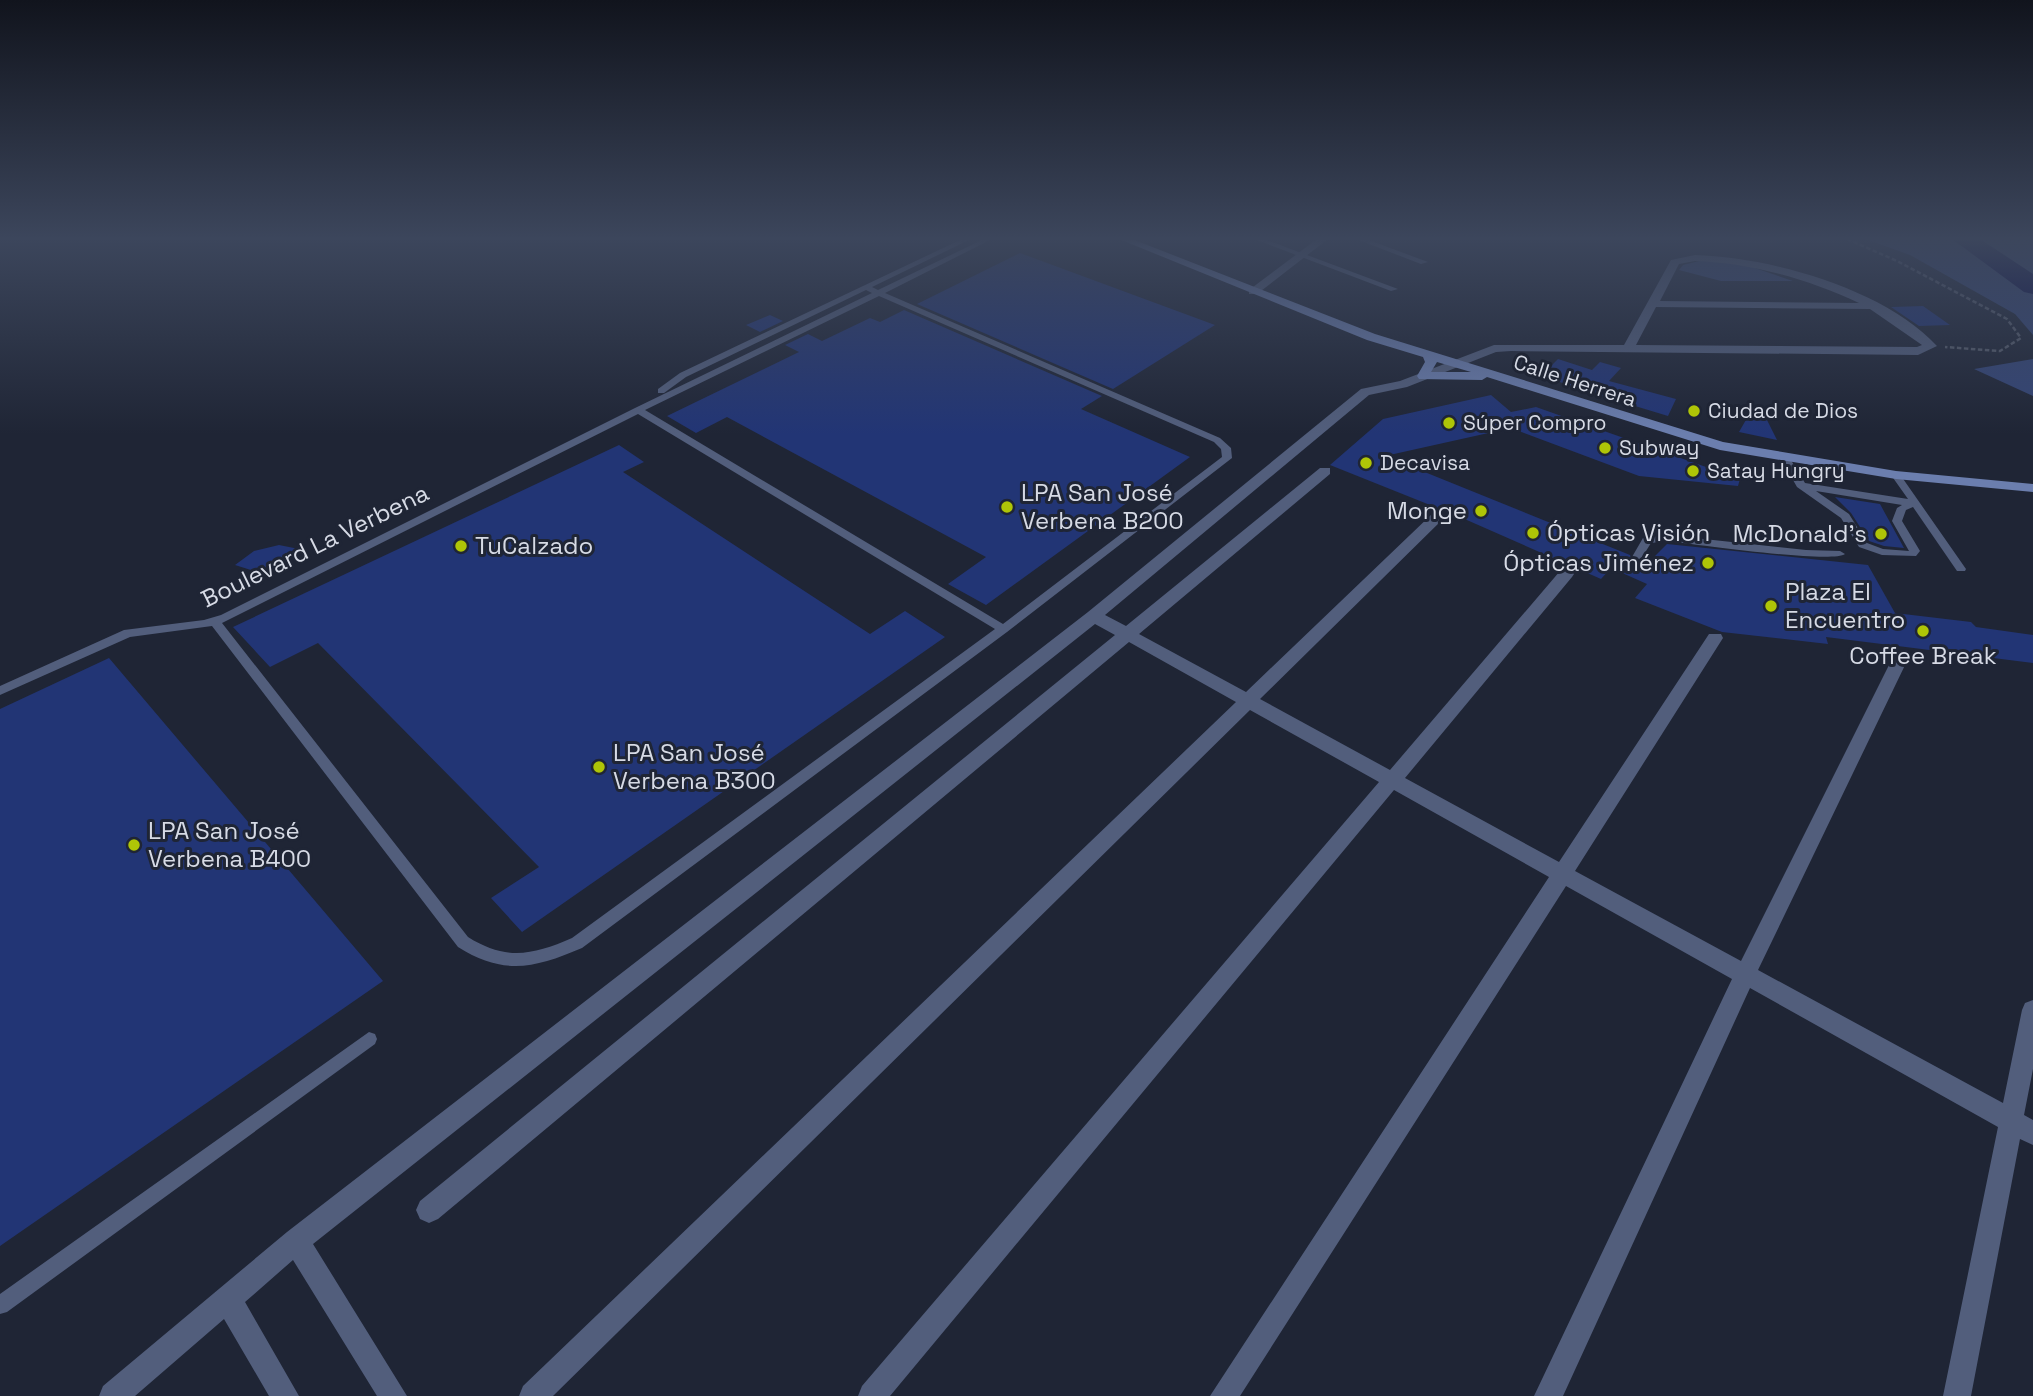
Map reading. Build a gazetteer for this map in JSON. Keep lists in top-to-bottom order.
{
  "streets": {
    "street": ["Calle Herrera"],
    "lane": ["Boulevard La Verbena"]
  },
  "places": [
    "Ciudad de Dios",
    "Súper Compro",
    "Subway",
    "Decavisa",
    "Satay Hungry",
    "LPA San José Verbena B200",
    "Monge",
    "Ópticas Visión",
    "McDonald's",
    "TuCalzado",
    "Ópticas Jiménez",
    "Plaza El Encuentro",
    "Coffee Break",
    "LPA San José Verbena B300",
    "LPA San José Verbena B400"
  ]
}
